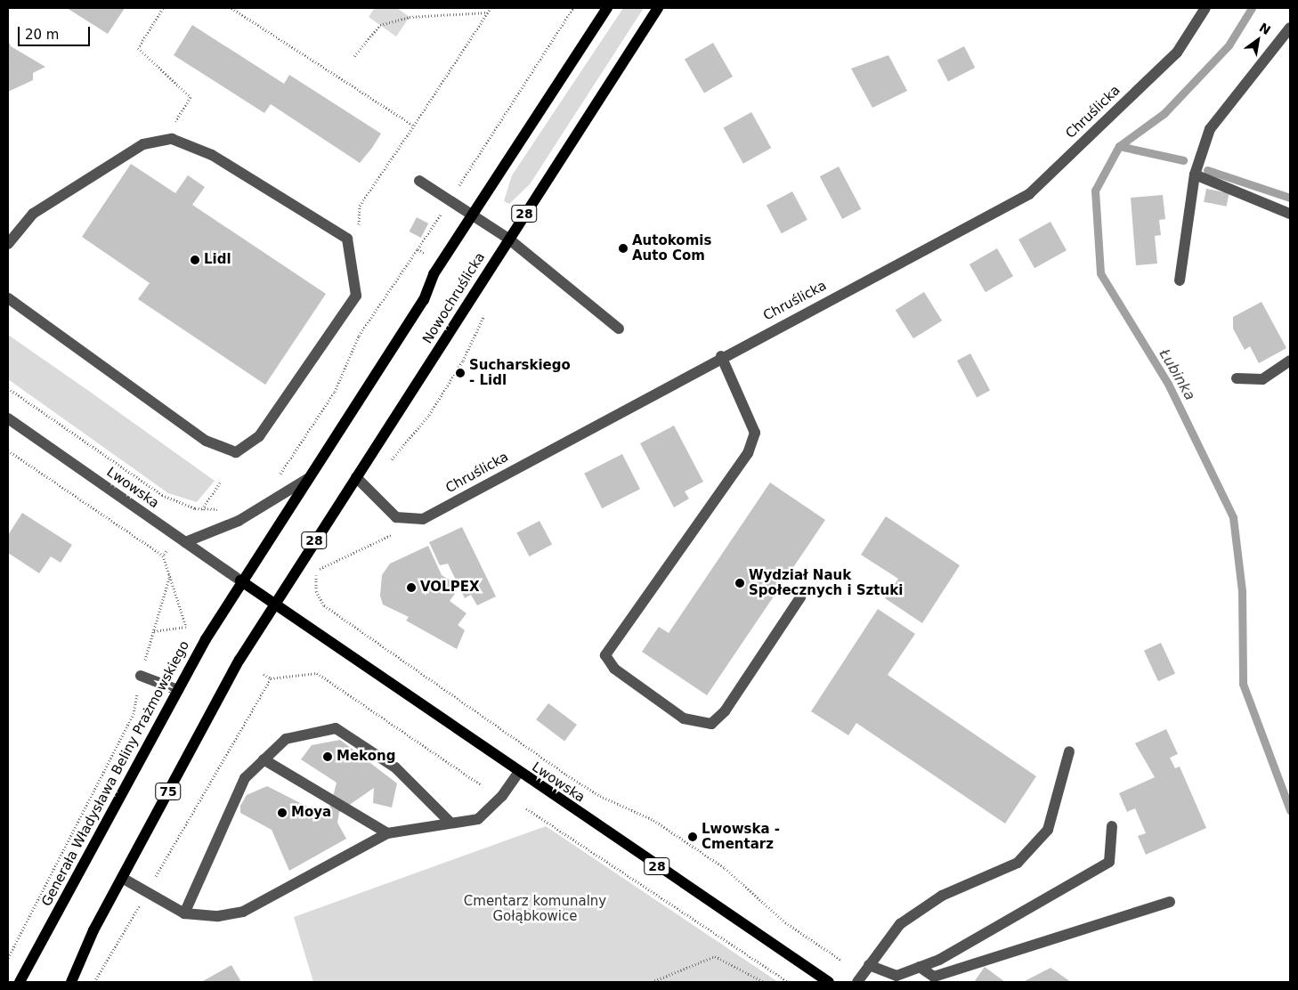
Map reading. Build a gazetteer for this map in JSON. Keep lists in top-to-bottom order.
{
  "streets": {
    "main road": [
      "28",
      "Nowochruślicka",
      "Lwowska",
      "Generała Władysława Beliny Prażmowskiego",
      "75"
    ],
    "street": ["Chruślicka"]
  },
  "crossings": [
    ["28", "Nowochruślicka"],
    ["28", "Lwowska"],
    ["28", "Generała Władysława Beliny Prażmowskiego"],
    ["28", "75"],
    ["Nowochruślicka", "Lwowska"],
    ["Nowochruślicka", "Generała Władysława Beliny Prażmowskiego"],
    ["Nowochruślicka", "75"],
    ["Lwowska", "Generała Władysława Beliny Prażmowskiego"],
    ["Lwowska", "75"]
  ],
  "water": ["Łubinka"],
  "parks": ["Cmentarz komunalny Gołąbkowice"],
  "places": [
    "Autokomis Auto Com",
    "Lidl",
    "Sucharskiego - Lidl",
    "Wydział Nauk Społecznych i Sztuki",
    "VOLPEX",
    "Mekong",
    "Moya",
    "Lwowska - Cmentarz"
  ],
  "scale_bar": "20 m",
  "north": "top right"
}
